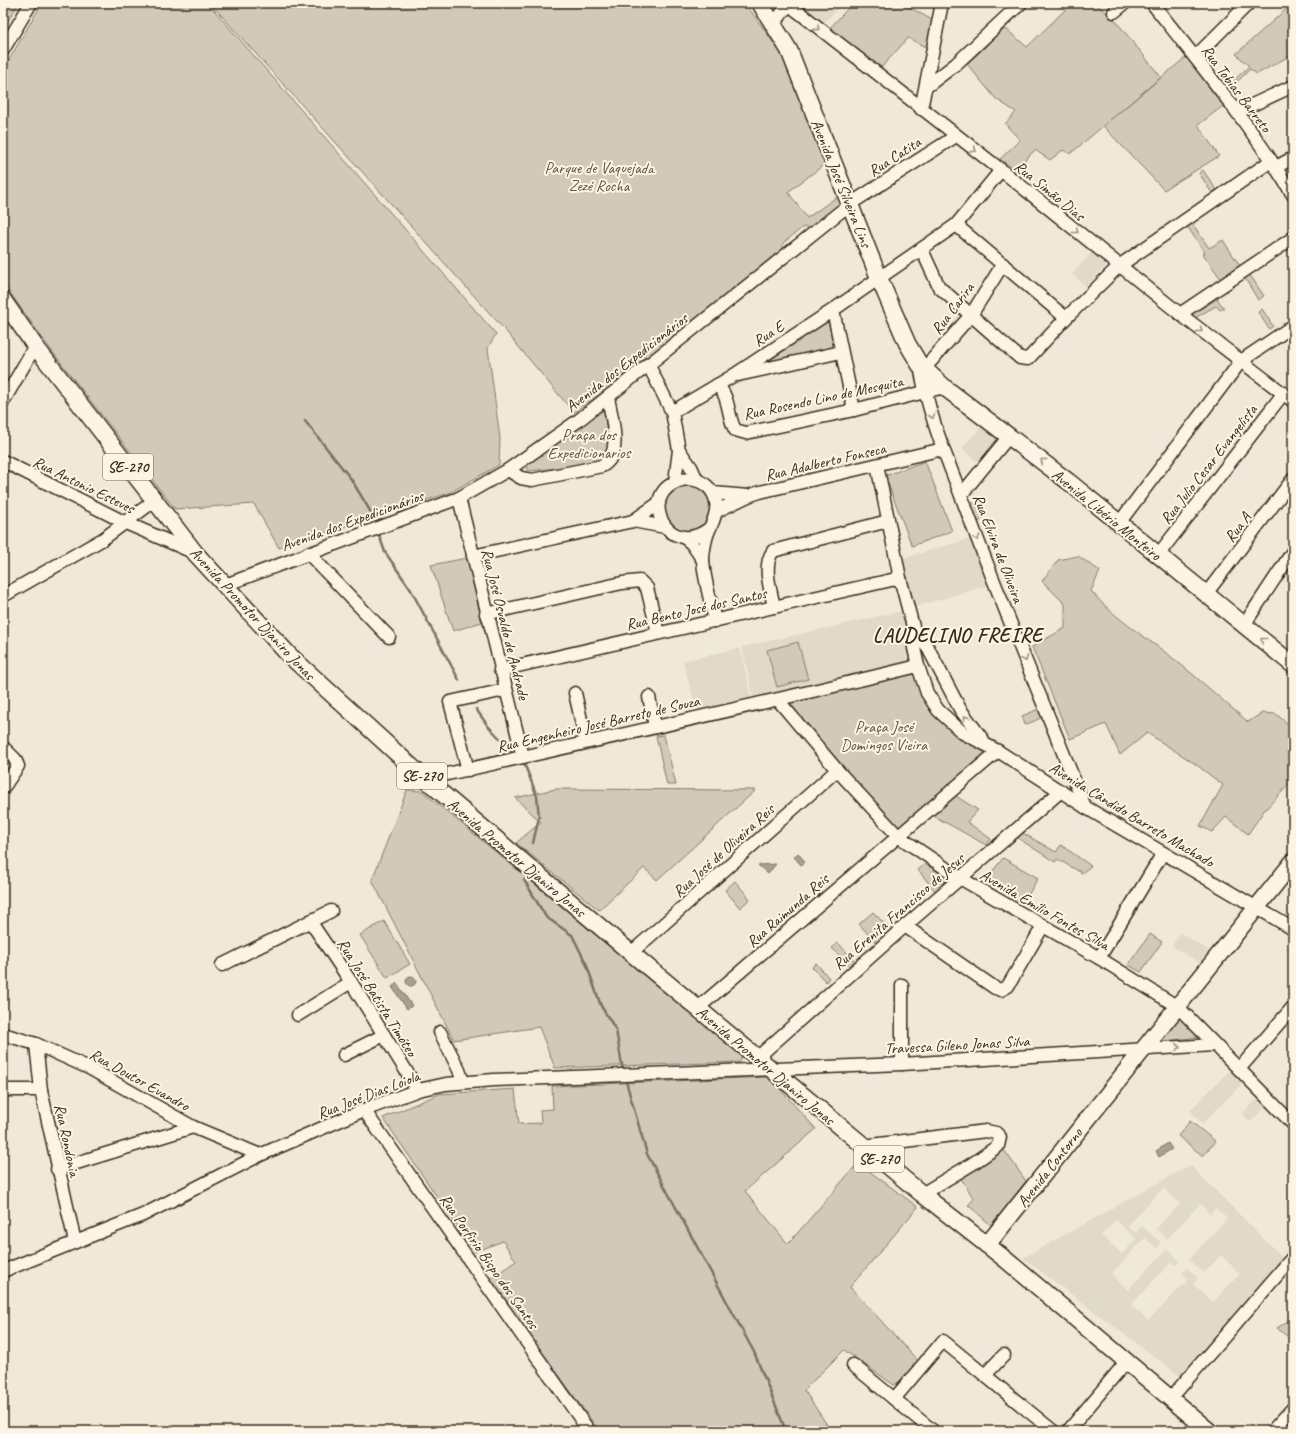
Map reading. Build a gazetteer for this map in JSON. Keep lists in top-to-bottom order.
{
  "streets": {
    "main road": [
      "Avenida José Silveira Lins",
      "SE-270",
      "Avenida Libério Monteiro",
      "Avenida Promotor Djaniro Jonas",
      "Avenida Contorno"
    ],
    "street": [
      "Rua Tobias Barreto",
      "Rua Catita",
      "Rua Simão Dias",
      "Rua Carira",
      "Rua E",
      "Avenida dos Expedicionários",
      "Rua Rosendo Lino de Mesquita",
      "Rua Adalberto Fonseca",
      "Rua Julio Cesar Evangelista",
      "Rua Antonio Esteves",
      "Rua A",
      "Rua Elvira de Oliveira",
      "Rua Bento José dos Santos",
      "Rua José Osvaldo de Andrade",
      "Rua Engenheiro José Barreto de Souza",
      "Avenida Cândido Barreto Machado",
      "Rua José de Oliveira Reis",
      "Avenida Emílio Fontes Silva",
      "Rua Raimunda Reis",
      "Rua Erenita Francisco de Jesus",
      "Rua José Batista Timóteo",
      "Travessa Gileno Jonas Silva",
      "Rua Doutor Evandro",
      "Rua José Dias Loiola",
      "Rua Rondonia",
      "Rua Porfirio Bispo dos Santos"
    ]
  },
  "crossings": [
    ["Rua Catita", "Avenida José Silveira Lins"],
    ["Rua Catita", "Rua Simão Dias"],
    ["Rua Catita", "Avenida dos Expedicionários"],
    ["Avenida José Silveira Lins", "Rua Carira"],
    ["Avenida José Silveira Lins", "Rua E"],
    ["Avenida José Silveira Lins", "Avenida dos Expedicionários"],
    ["Avenida José Silveira Lins", "Avenida Libério Monteiro"],
    ["Avenida José Silveira Lins", "Rua Elvira de Oliveira"],
    ["Rua Simão Dias", "Rua E"],
    ["Rua Simão Dias", "Rua Julio Cesar Evangelista"],
    ["Rua Carira", "Avenida Libério Monteiro"],
    ["Rua Carira", "Rua Elvira de Oliveira"],
    ["Rua E", "Rua Rosendo Lino de Mesquita"],
    ["Avenida dos Expedicionários", "Avenida Promotor Djaniro Jonas"],
    ["Avenida dos Expedicionários", "Rua José Osvaldo de Andrade"],
    ["Rua Rosendo Lino de Mesquita", "Avenida Libério Monteiro"],
    ["Rua Rosendo Lino de Mesquita", "Rua Elvira de Oliveira"],
    ["Rua Adalberto Fonseca", "Rua Elvira de Oliveira"],
    ["Rua Julio Cesar Evangelista", "Avenida Libério Monteiro"],
    ["SE-270", "Avenida Promotor Djaniro Jonas"],
    ["SE-270", "Avenida Contorno"],
    ["Rua Antonio Esteves", "Avenida Promotor Djaniro Jonas"],
    ["Avenida Libério Monteiro", "Rua A"],
    ["Avenida Libério Monteiro", "Rua Elvira de Oliveira"],
    ["Rua Elvira de Oliveira", "Avenida Cândido Barreto Machado"],
    ["Rua Bento José dos Santos", "Rua José Osvaldo de Andrade"],
    ["Avenida Promotor Djaniro Jonas", "Rua Engenheiro José Barreto de Souza"],
    ["Avenida Promotor Djaniro Jonas", "Rua José de Oliveira Reis"],
    ["Avenida Promotor Djaniro Jonas", "Rua Raimunda Reis"],
    ["Avenida Promotor Djaniro Jonas", "Rua Erenita Francisco de Jesus"],
    ["Avenida Promotor Djaniro Jonas", "Travessa Gileno Jonas Silva"],
    ["Avenida Promotor Djaniro Jonas", "Rua José Dias Loiola"],
    ["Avenida Promotor Djaniro Jonas", "Avenida Contorno"],
    ["Rua José Osvaldo de Andrade", "Rua Engenheiro José Barreto de Souza"],
    ["Avenida Cândido Barreto Machado", "Rua Erenita Francisco de Jesus"],
    ["Avenida Cândido Barreto Machado", "Avenida Contorno"],
    ["Avenida Emílio Fontes Silva", "Rua Raimunda Reis"],
    ["Avenida Emílio Fontes Silva", "Rua Erenita Francisco de Jesus"],
    ["Avenida Emílio Fontes Silva", "Travessa Gileno Jonas Silva"],
    ["Avenida Emílio Fontes Silva", "Avenida Contorno"],
    ["Rua José Batista Timóteo", "Rua José Dias Loiola"],
    ["Travessa Gileno Jonas Silva", "Rua José Dias Loiola"],
    ["Travessa Gileno Jonas Silva", "Avenida Contorno"],
    ["Rua Doutor Evandro", "Rua José Dias Loiola"],
    ["Rua Doutor Evandro", "Rua Rondonia"],
    ["Rua José Dias Loiola", "Rua Rondonia"],
    ["Rua José Dias Loiola", "Rua Porfirio Bispo dos Santos"]
  ],
  "one_way": ["Avenida Libério Monteiro"],
  "districts": ["LAUDELINO FREIRE"],
  "parks": ["Parque de Vaquejada Zezé Rocha", "Praça dos Expedicionarios", "Praça José Domingos Vieira"]
}
